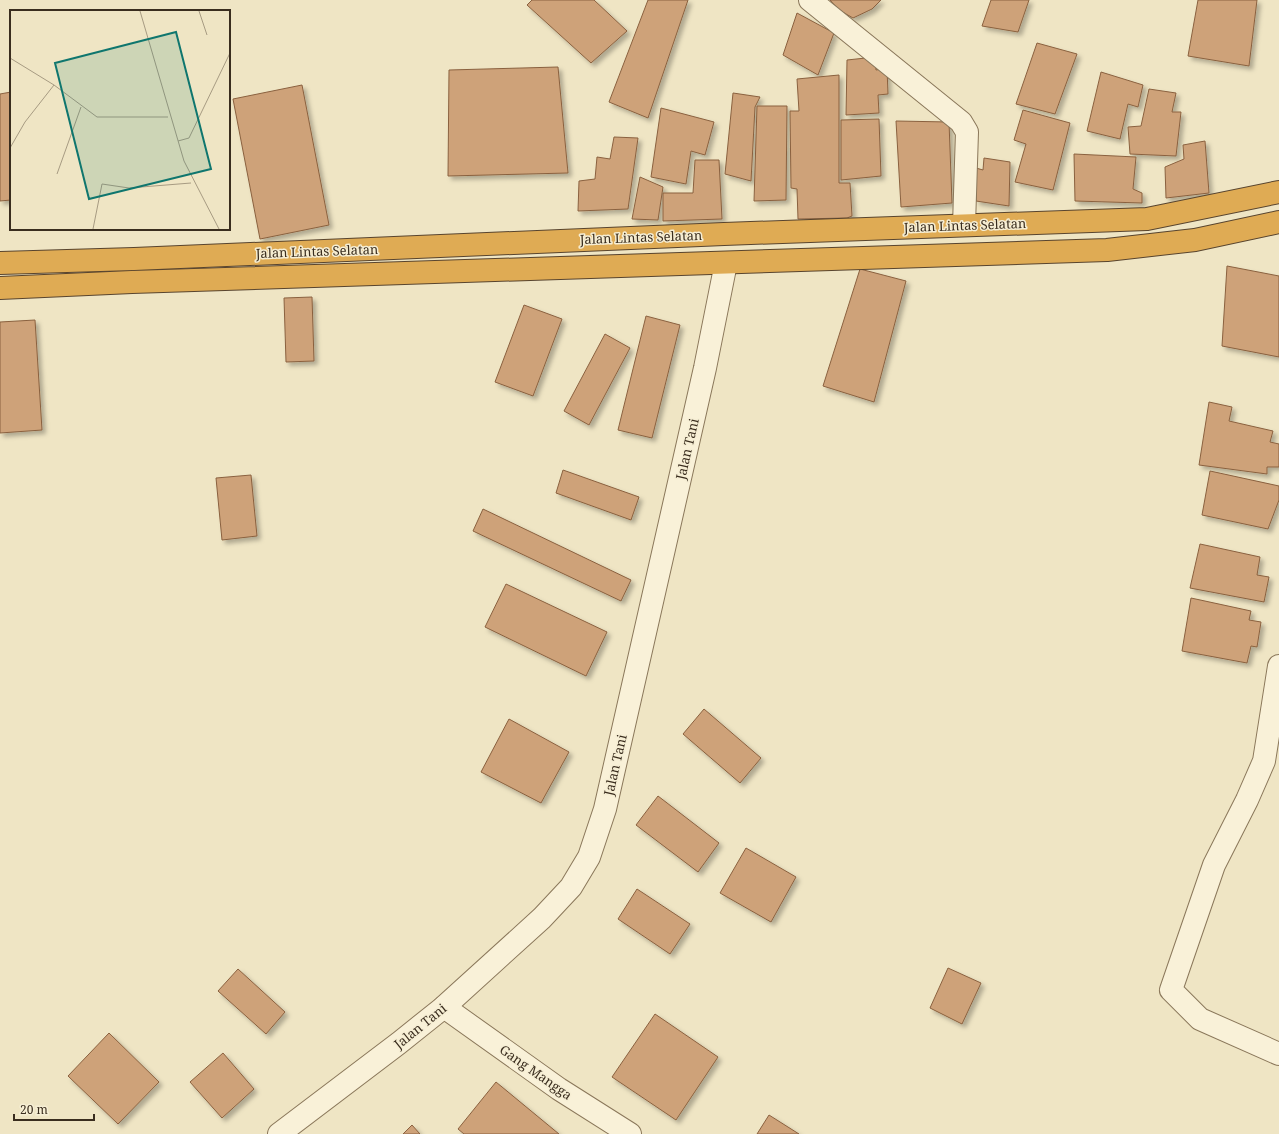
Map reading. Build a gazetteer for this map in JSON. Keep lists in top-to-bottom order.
{
  "streets": {
    "highway": ["Jalan Lintas Selatan"],
    "street": ["Jalan Tani", "Gang Mangga"]
  },
  "crossings": [
    ["Jalan Lintas Selatan", "Jalan Tani"],
    ["Jalan Tani", "Gang Mangga"]
  ],
  "scale_bar": "20 m"
}
